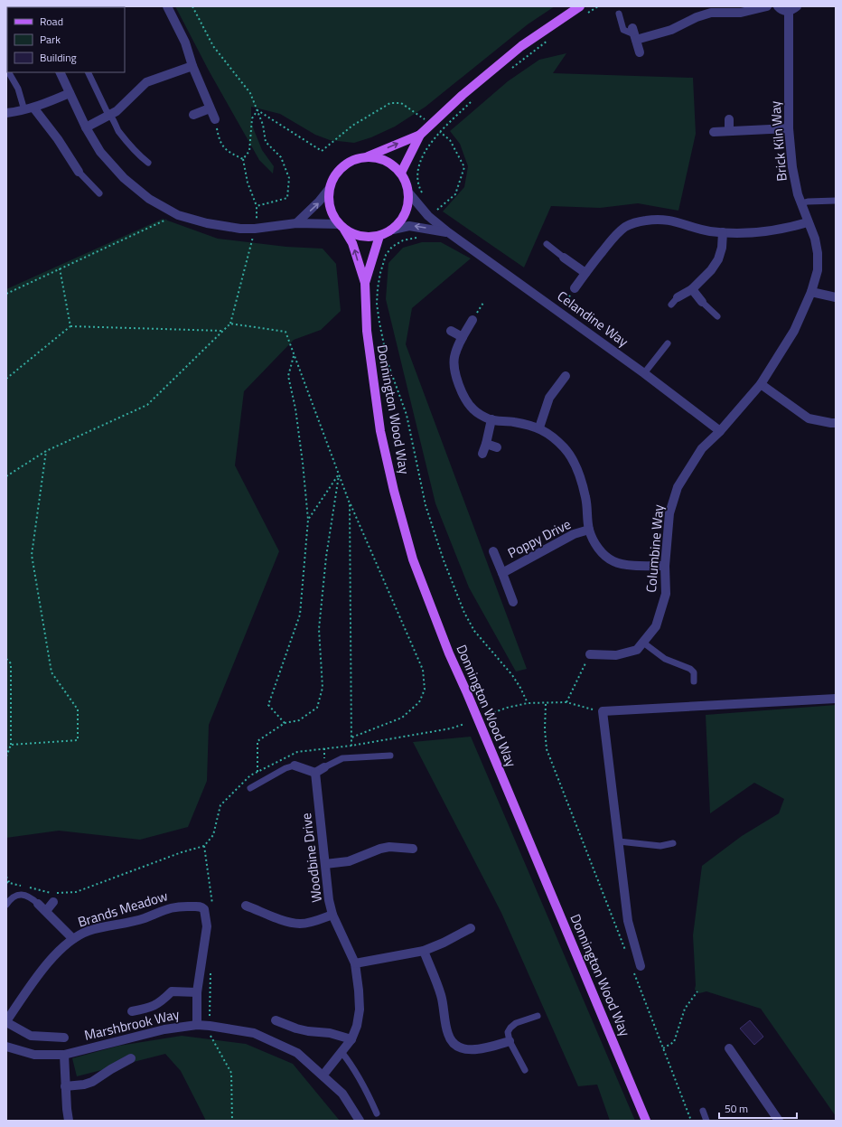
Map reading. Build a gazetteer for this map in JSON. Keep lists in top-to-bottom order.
{
  "streets": {
    "main road": ["Donnington Wood Way"],
    "street": [
      "Brick Kiln Way",
      "Celandine Way",
      "Poppy Drive",
      "Columbine Way",
      "Woodbine Drive",
      "Brands Meadow",
      "Marshbrook Way"
    ]
  },
  "crossings": [
    ["Brick Kiln Way", "Celandine Way"],
    ["Brick Kiln Way", "Columbine Way"],
    ["Celandine Way", "Donnington Wood Way"],
    ["Celandine Way", "Columbine Way"],
    ["Woodbine Drive", "Marshbrook Way"],
    ["Brands Meadow", "Marshbrook Way"]
  ],
  "legend": ["Road", "Park", "Building"],
  "scale_bar": "50 m"
}
